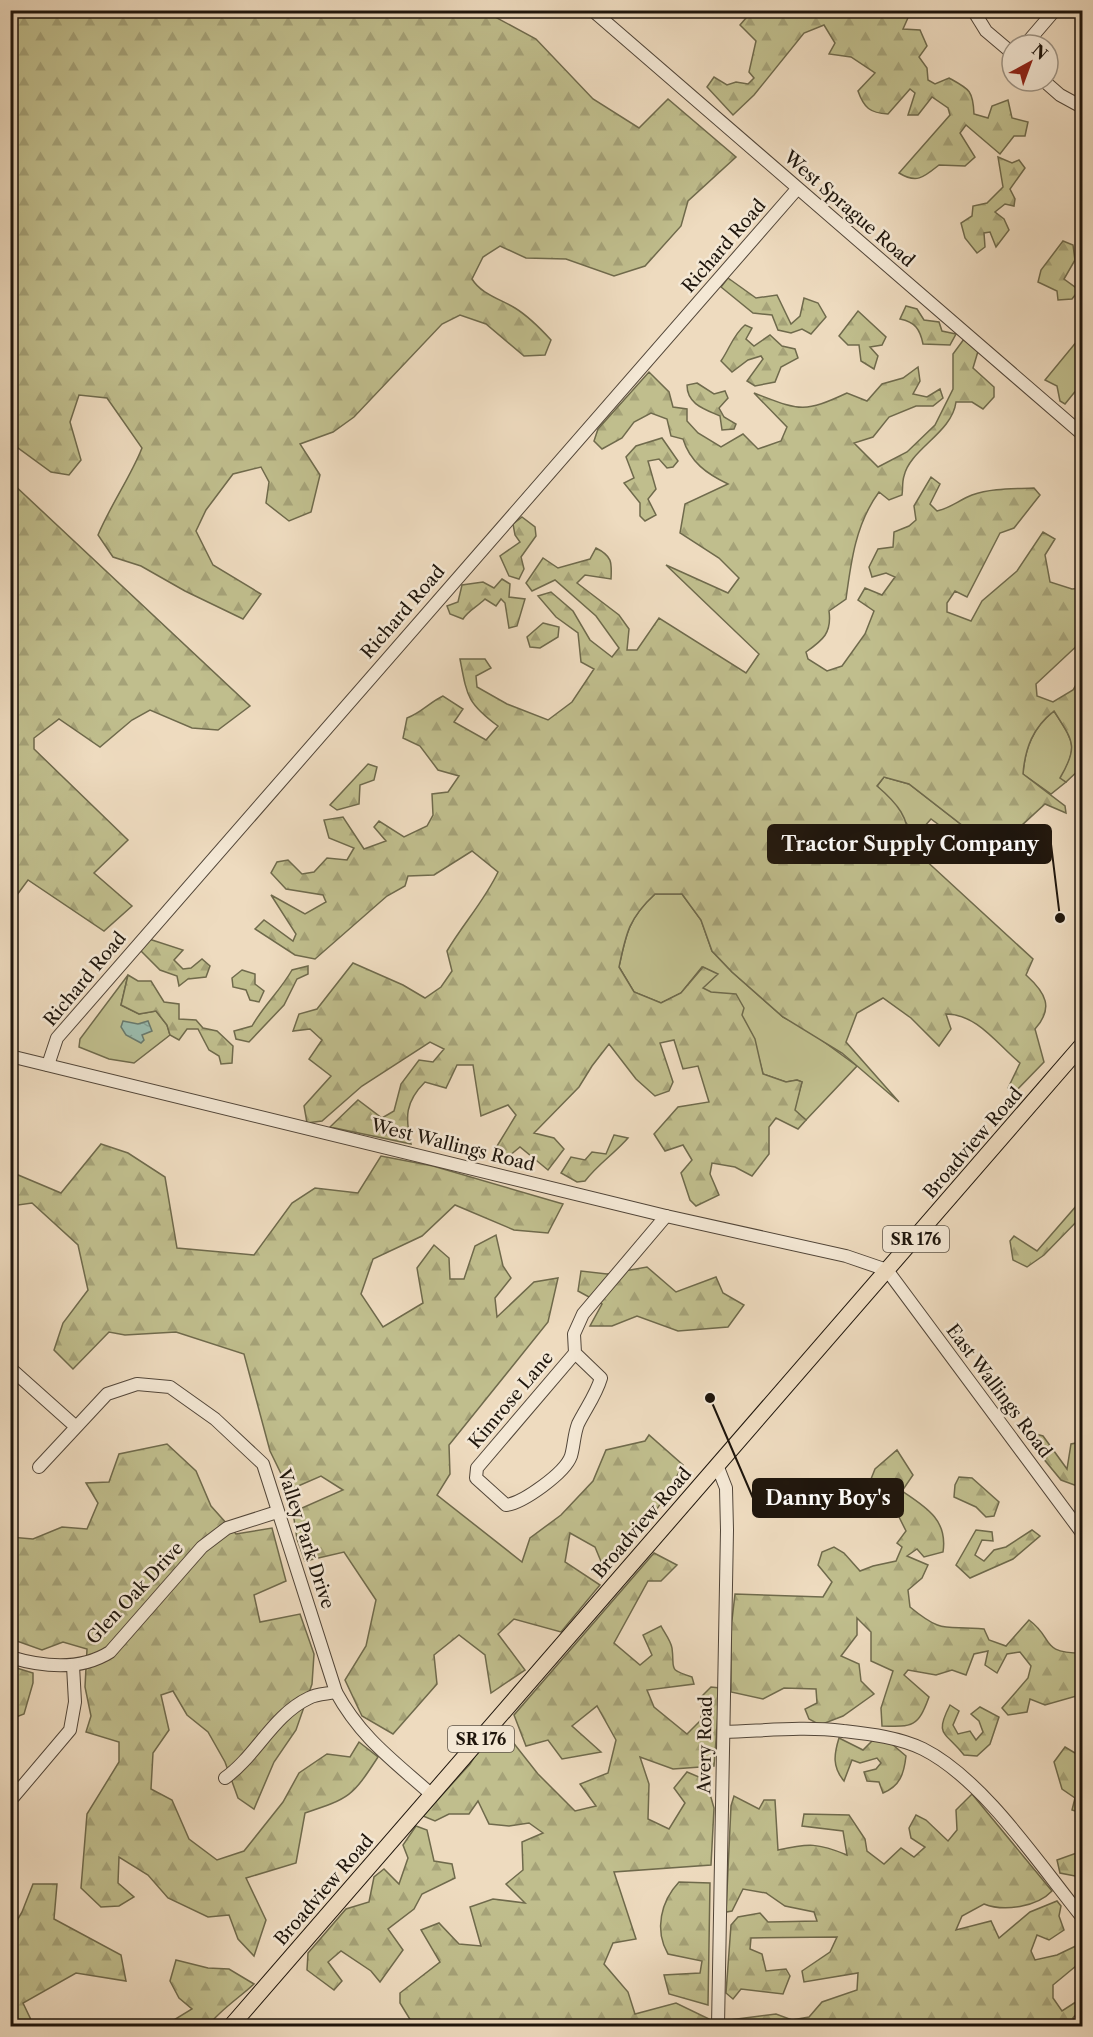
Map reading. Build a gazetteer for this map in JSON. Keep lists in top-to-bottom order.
{
  "streets": {
    "main road": ["Broadview Road", "SR 176"],
    "street": [
      "West Sprague Road",
      "Richard Road",
      "West Wallings Road",
      "East Wallings Road",
      "Kimrose Lane",
      "Valley Park Drive",
      "Glen Oak Drive",
      "Avery Road"
    ]
  },
  "crossings": [
    ["West Sprague Road", "Richard Road"],
    ["Richard Road", "West Wallings Road"],
    ["Broadview Road", "West Wallings Road"],
    ["Broadview Road", "East Wallings Road"],
    ["Broadview Road", "Valley Park Drive"],
    ["Broadview Road", "Avery Road"],
    ["West Wallings Road", "East Wallings Road"],
    ["West Wallings Road", "Kimrose Lane"],
    ["Valley Park Drive", "Glen Oak Drive"]
  ],
  "places": ["Tractor Supply Company", "Danny Boy's"],
  "north": "top right"
}
